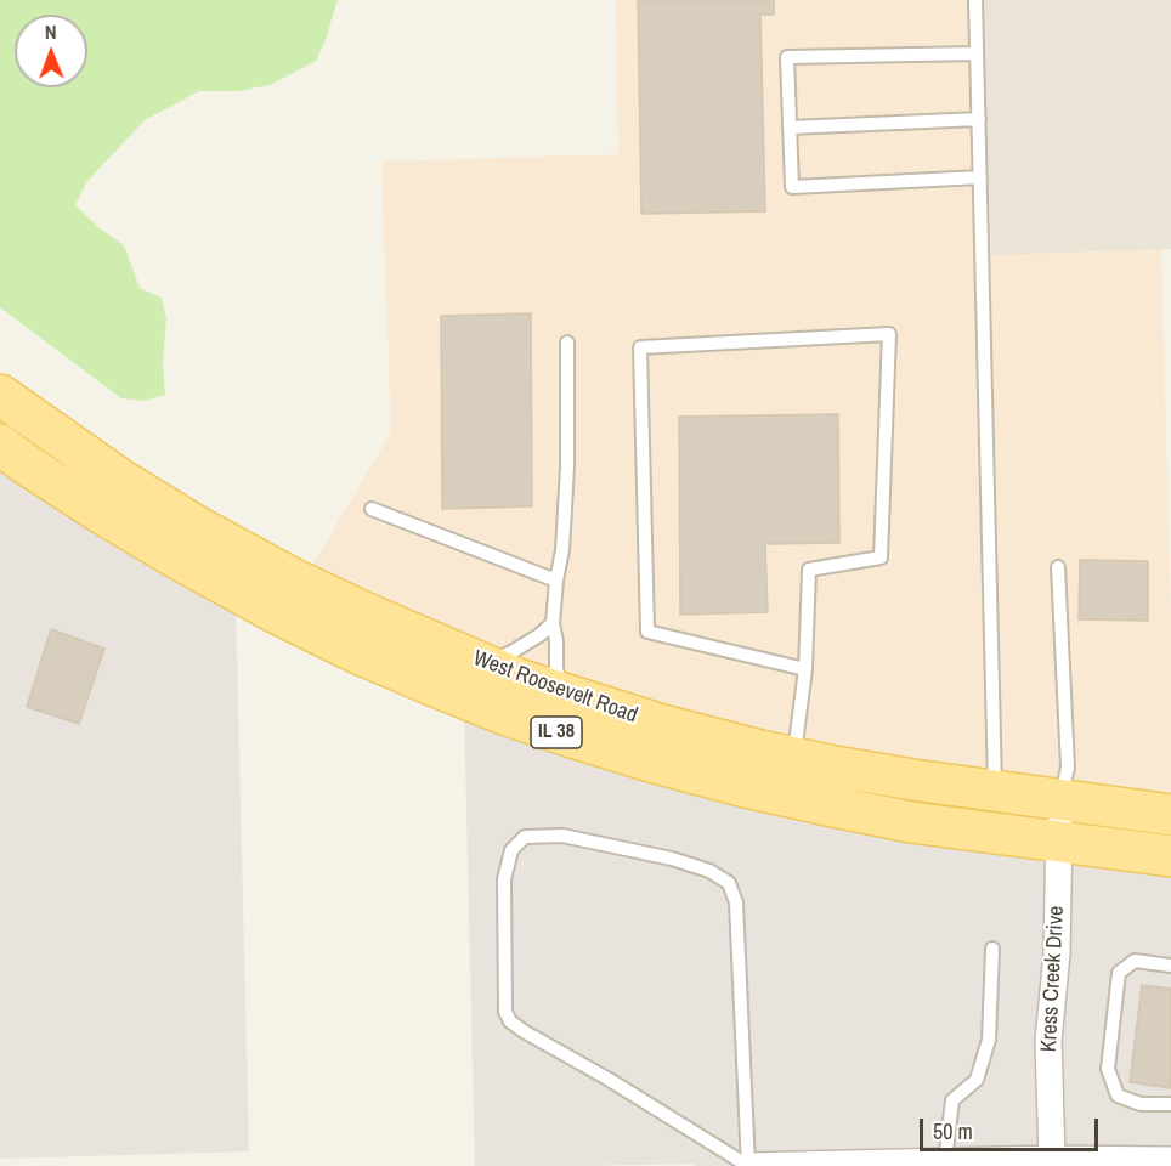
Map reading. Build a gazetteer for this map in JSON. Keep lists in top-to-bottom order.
{
  "streets": {
    "main road": ["West Roosevelt Road", "IL 38"],
    "street": ["Kress Creek Drive"]
  },
  "crossings": [
    ["West Roosevelt Road", "Kress Creek Drive"]
  ],
  "scale_bar": "50 m",
  "north": "top"
}
